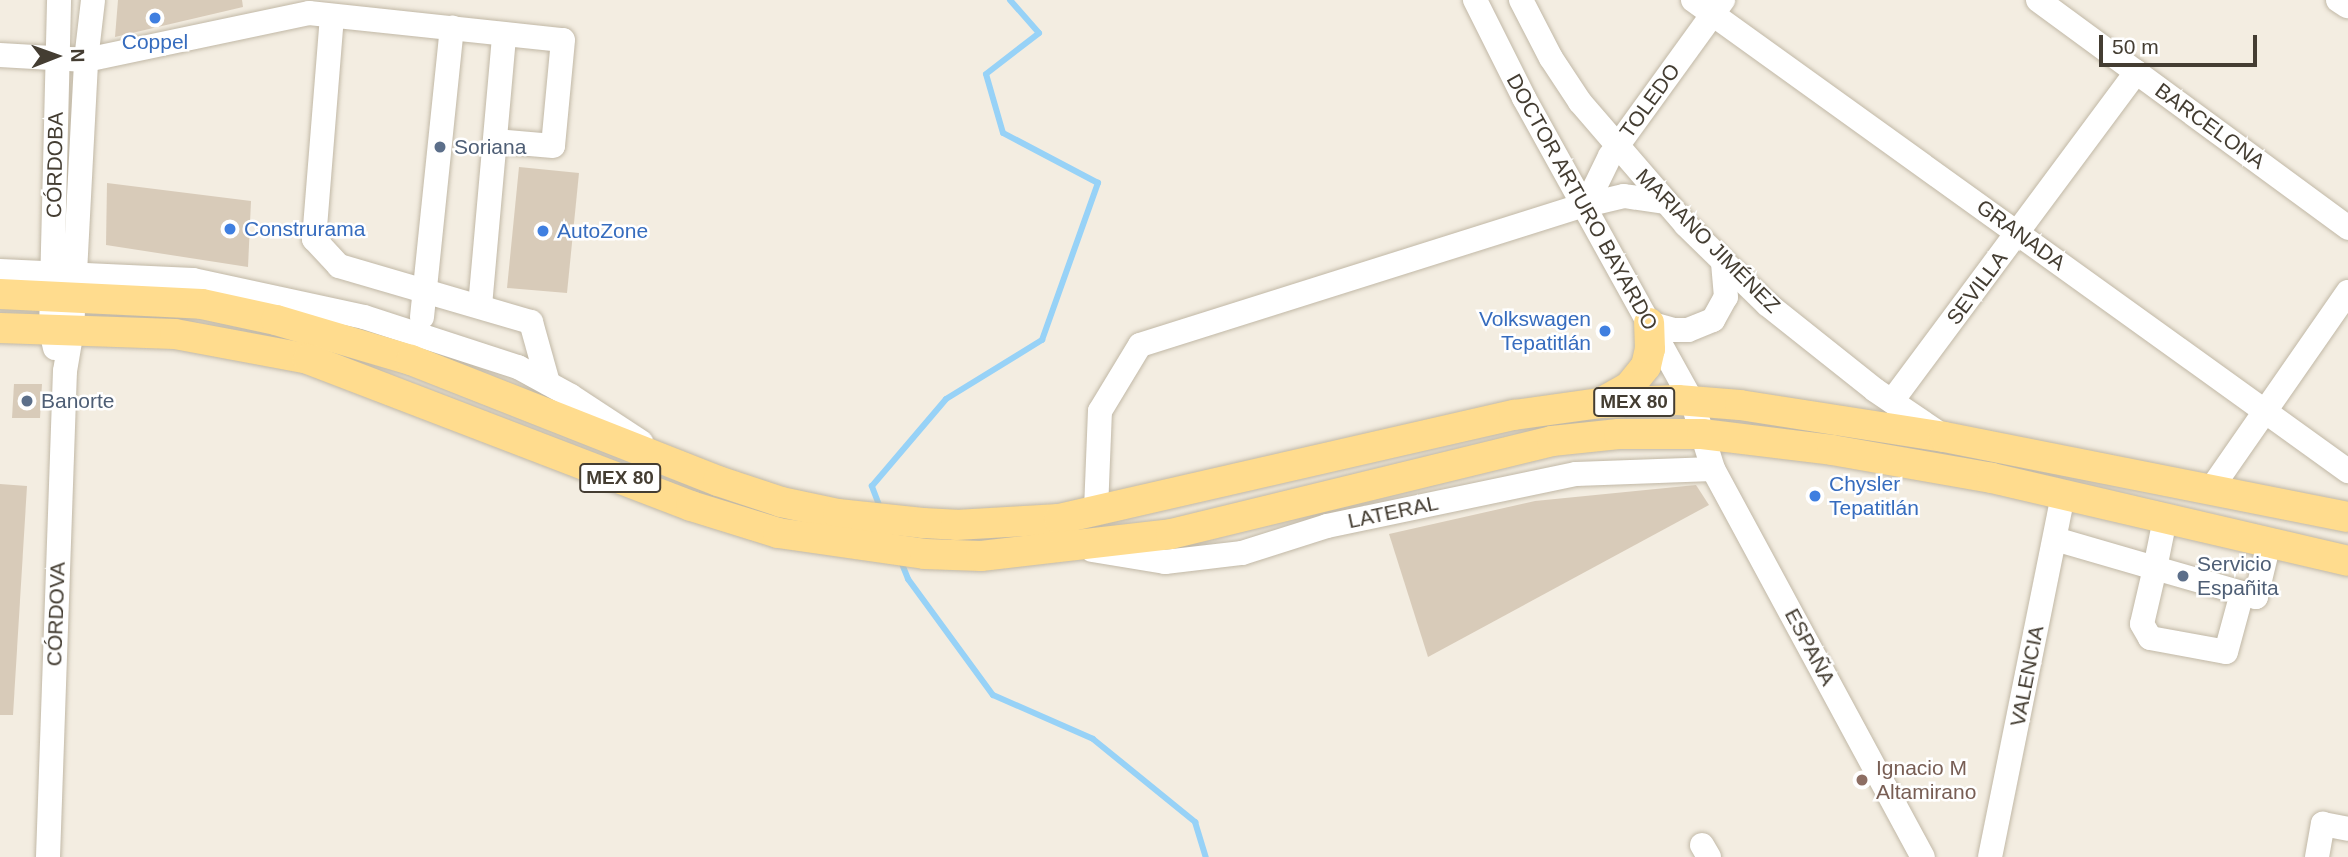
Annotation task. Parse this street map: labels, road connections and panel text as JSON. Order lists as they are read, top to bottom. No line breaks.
{"streets":{"main road":["MEX 80"],"street":["TOLEDO","BARCELONA","CÓRDOBA","DOCTOR ARTURO BAYARDO","GRANADA","MARIANO JIMÉNEZ","SEVILLA","LATERAL","CÓRDOVA","ESPAÑA","VALENCIA"]},"crossings":[["TOLEDO","DOCTOR ARTURO BAYARDO"],["TOLEDO","GRANADA"],["TOLEDO","MARIANO JIMÉNEZ"],["BARCELONA","SEVILLA"],["CÓRDOBA","MEX 80"],["CÓRDOBA","CÓRDOVA"],["DOCTOR ARTURO BAYARDO","MEX 80"],["DOCTOR ARTURO BAYARDO","ESPAÑA"],["GRANADA","SEVILLA"],["MARIANO JIMÉNEZ","SEVILLA"],["MARIANO JIMÉNEZ","MEX 80"],["MEX 80","LATERAL"],["MEX 80","CÓRDOVA"],["MEX 80","ESPAÑA"],["MEX 80","VALENCIA"],["LATERAL","ESPAÑA"]],"places":["Coppel","Soriana","Construrama","AutoZone","Volkswagen Tepatitlán","Banorte","Chysler Tepatitlán","Servicio Españita","Ignacio M Altamirano"],"scale_bar":"50 m","north":"right"}
